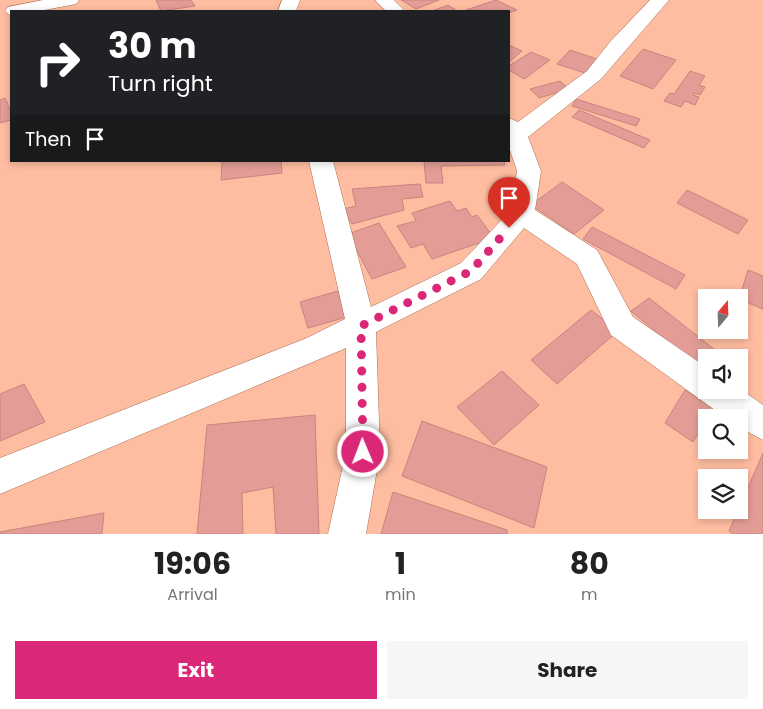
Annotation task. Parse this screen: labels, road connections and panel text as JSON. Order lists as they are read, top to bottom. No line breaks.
{"north":"top","page":{"turn":["30 m","Turn right"],"then":"Then","eta":["19:06","Arrival","1","min","80","m"],"buttons":["Exit","Share"]}}
